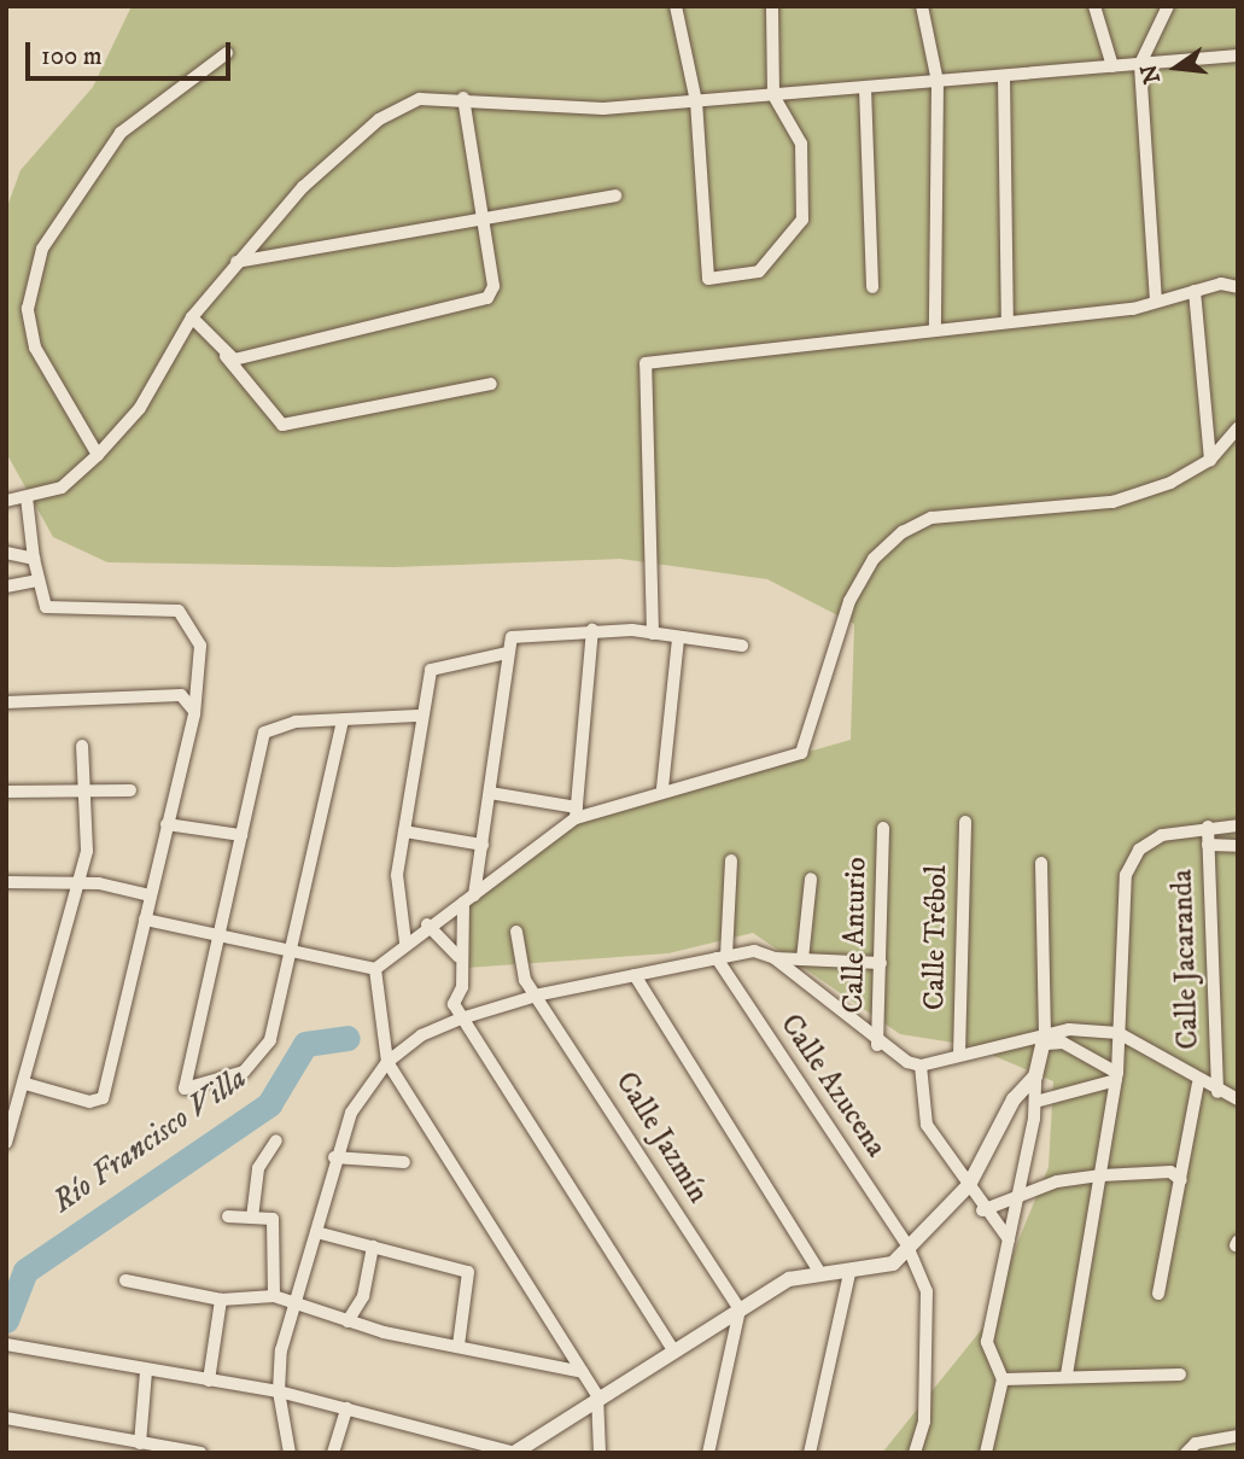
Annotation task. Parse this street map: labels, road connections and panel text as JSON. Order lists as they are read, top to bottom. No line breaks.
{"streets":{"street":["Calle Anturio","Calle Trébol","Calle Jacaranda","Calle Azucena","Calle Jazmín"]},"water":["Río Francisco Villa"],"scale_bar":"100 m","north":"left"}
